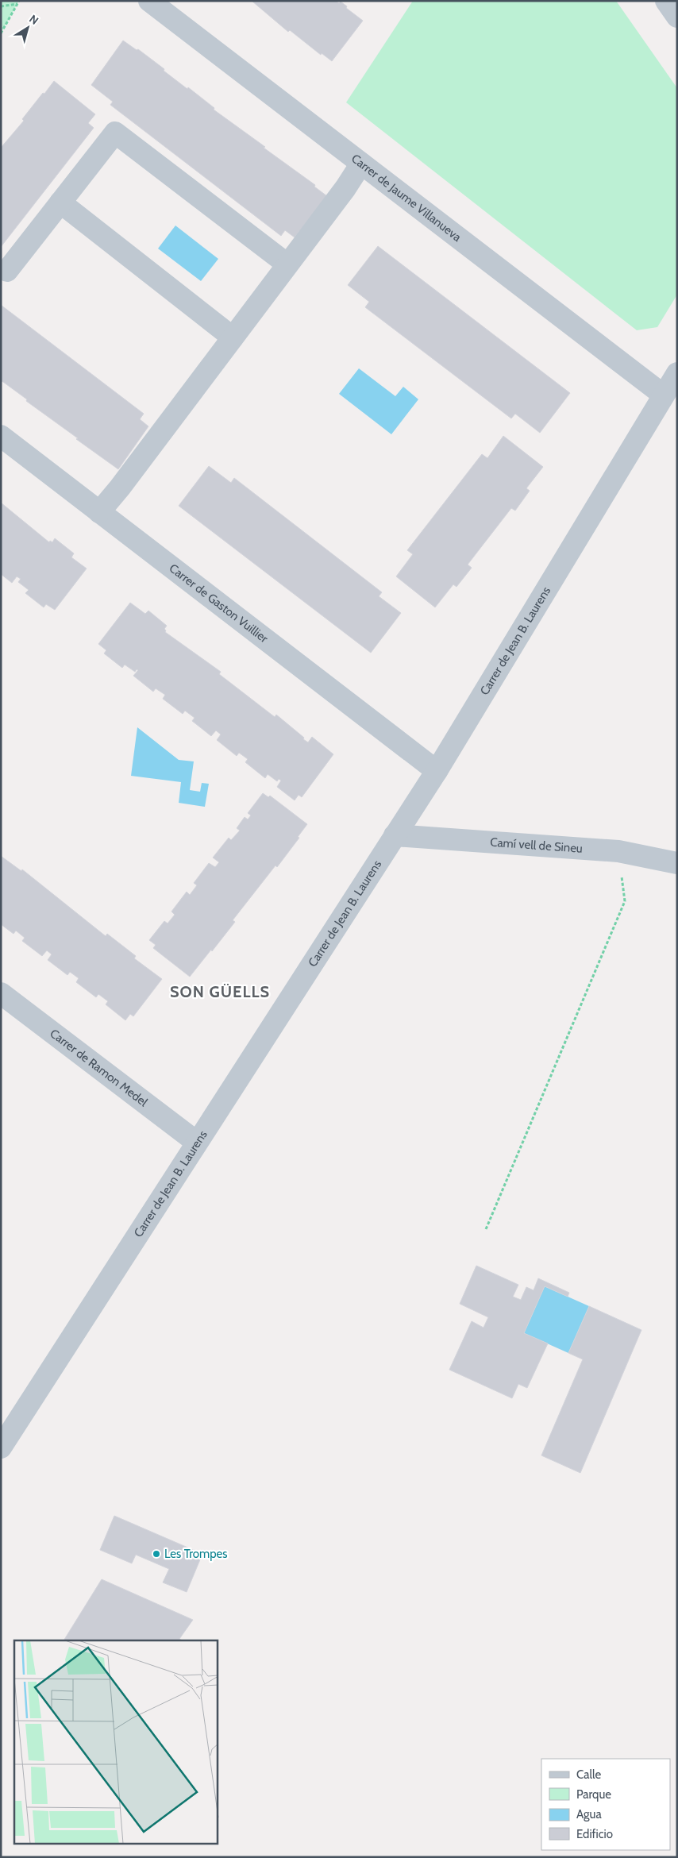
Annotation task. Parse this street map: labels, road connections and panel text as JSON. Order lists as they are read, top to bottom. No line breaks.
{"streets":{"street":["Carrer de Jaume Villanueva","Carrer de Gaston Vuillier","Carrer de Jean B. Laurens","Camí vell de Sineu","Carrer de Ramon Medel"]},"crossings":[["Carrer de Jaume Villanueva","Carrer de Jean B. Laurens"],["Carrer de Gaston Vuillier","Carrer de Jean B. Laurens"],["Carrer de Jean B. Laurens","Camí vell de Sineu"],["Carrer de Jean B. Laurens","Carrer de Ramon Medel"]],"districts":["SON GÜELLS"],"places":["Les Trompes"],"legend":["Calle","Parque","Agua","Edificio"],"north":"top right"}
